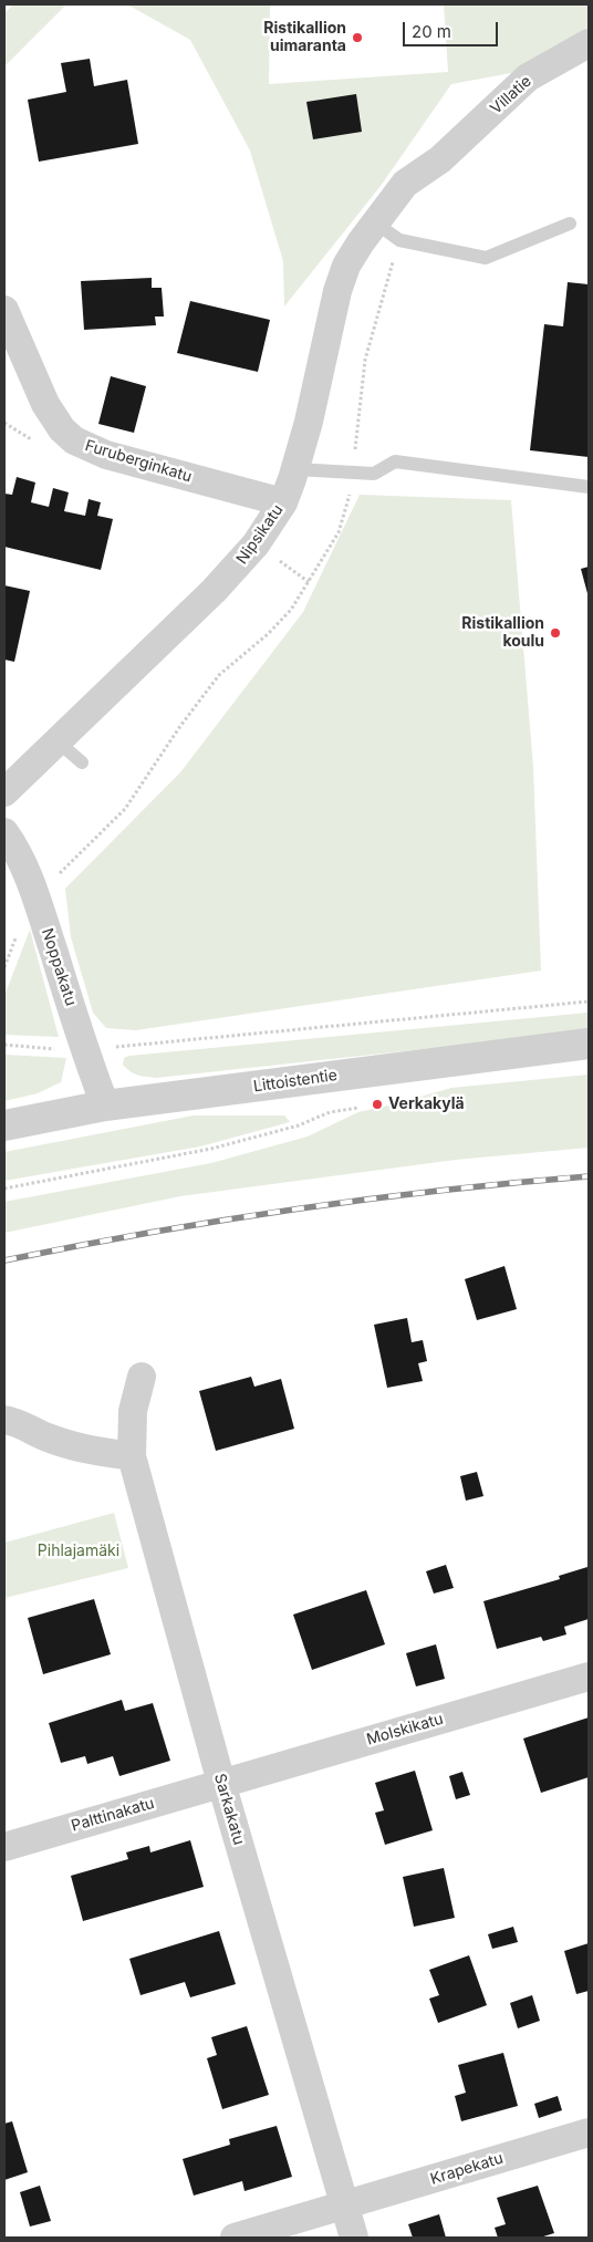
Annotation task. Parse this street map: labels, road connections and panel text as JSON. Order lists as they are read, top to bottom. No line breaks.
{"streets":{"street":["Villatie","Furuberginkatu","Nipsikatu","Noppakatu","Littoistentie","Molskikatu","Sarkakatu","Palttinakatu","Krapekatu"]},"crossings":[["Villatie","Nipsikatu"],["Furuberginkatu","Nipsikatu"],["Noppakatu","Littoistentie"],["Molskikatu","Sarkakatu"],["Molskikatu","Palttinakatu"],["Sarkakatu","Palttinakatu"],["Sarkakatu","Krapekatu"]],"parks":["Pihlajamäki"],"places":["Ristikallion uimaranta","Ristikallion koulu","Verkakylä"],"scale_bar":"20 m"}
